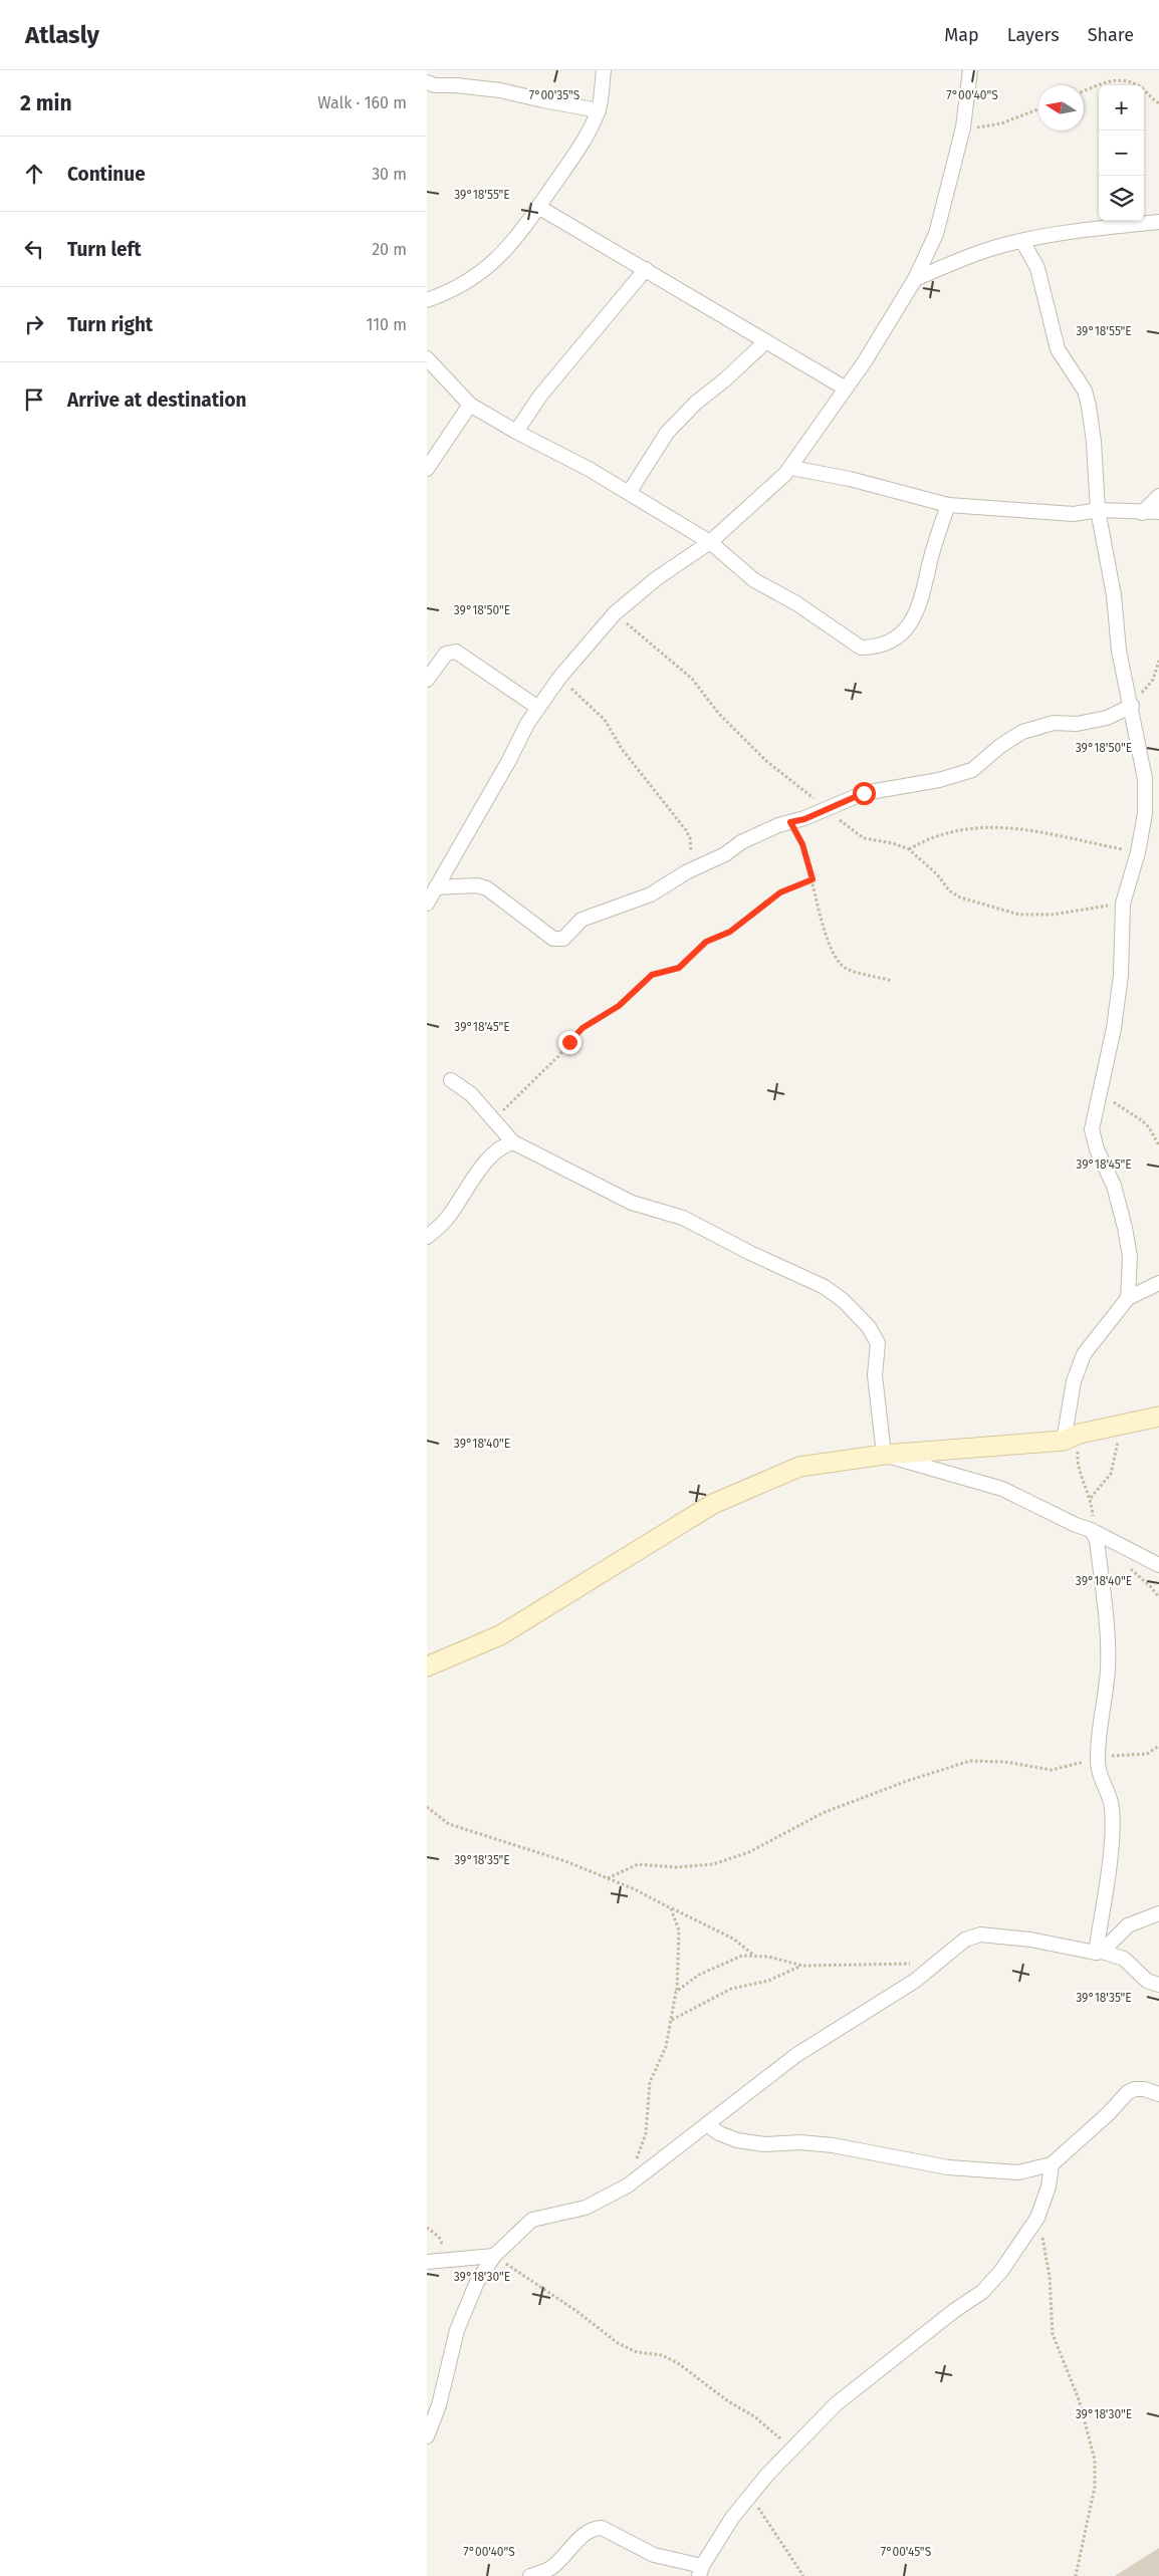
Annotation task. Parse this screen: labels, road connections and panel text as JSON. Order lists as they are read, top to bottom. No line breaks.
{"north":"left","page":{"header":"Atlasly","nav":["Map","Layers","Share"],"heading":["2 min","Walk · 160 m"],"map_buttons":["+","−"],"list":[["Continue","30 m"],["Turn left","20 m"],["Turn right","110 m"],"Arrive at destination"]},"coordinates":["7°00'35\"S","7°00'40\"S","39°18'55\"E","39°18'50\"E","39°18'45\"E","39°18'40\"E","39°18'35\"E","39°18'30\"E","7°00'45\"S"]}
